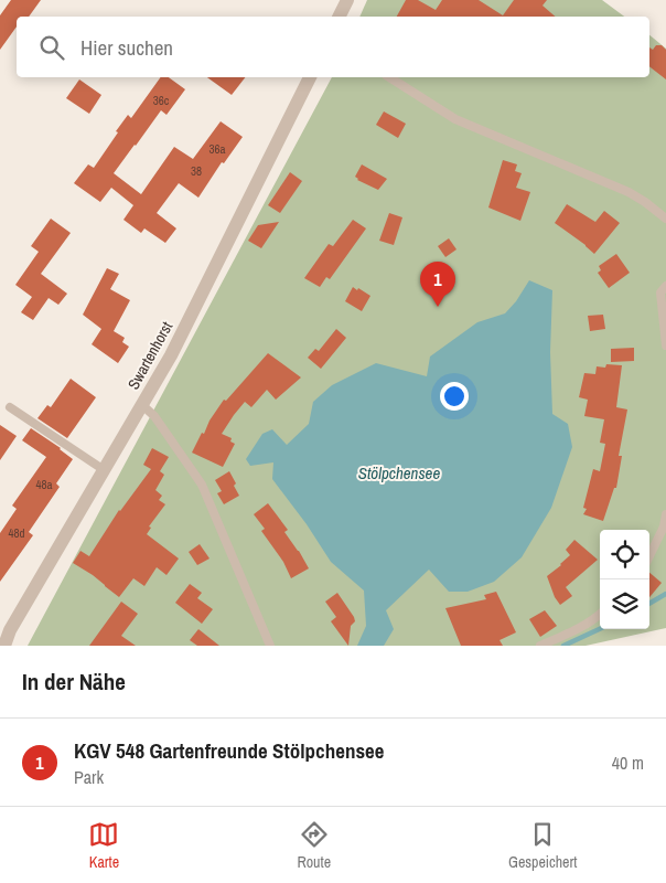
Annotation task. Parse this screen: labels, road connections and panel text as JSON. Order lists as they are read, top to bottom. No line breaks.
{"streets":{"street":["Swartenhorst"]},"water":["Stölpchensee"],"house_numbers":["36c","36a","38","48a","48d"],"page":{"search":"Hier suchen","pins":"1","heading":"In der Nähe","list":[{"mark":"1","name":"KGV 548 Gartenfreunde Stölpchensee","note":"Park","value":"40 m"}],"nav":["Karte","Route","Gespeichert"]}}
